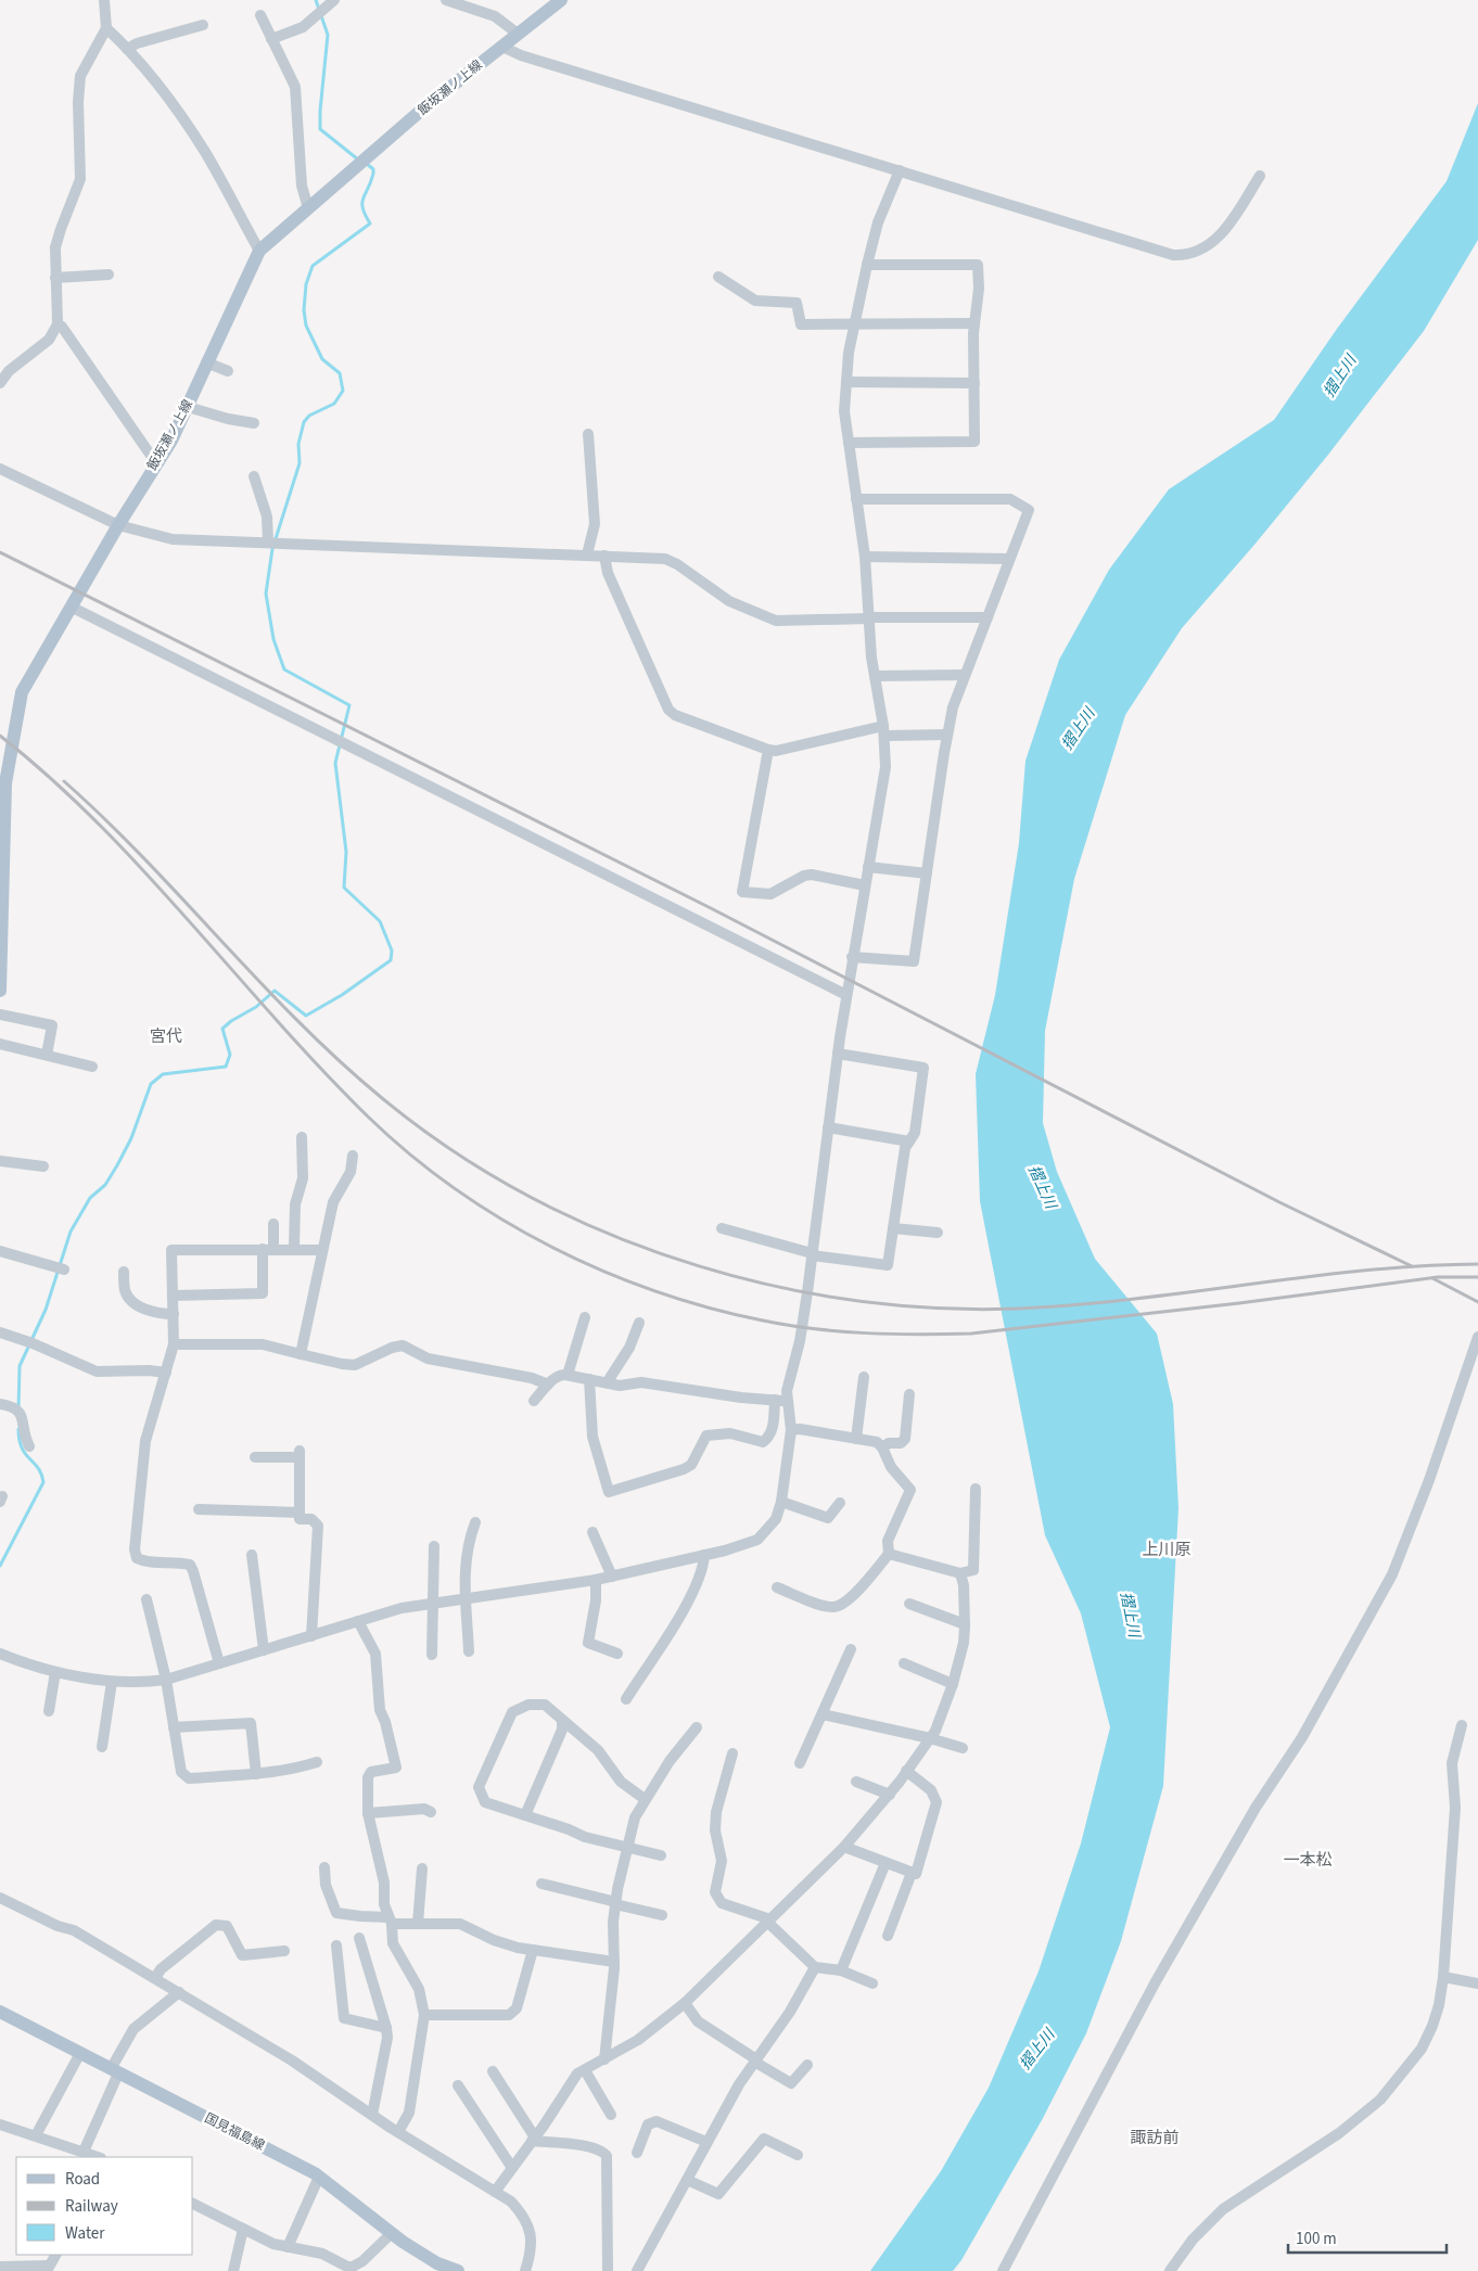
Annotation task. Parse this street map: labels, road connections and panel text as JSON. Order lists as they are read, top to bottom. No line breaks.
{"streets":{"main road":["飯坂瀬ノ上線","国見福島線"]},"districts":["宮代","上川原","一本松","諏訪前"],"water":["摺上川"],"legend":["Road","Railway","Water"],"scale_bar":"100 m"}
